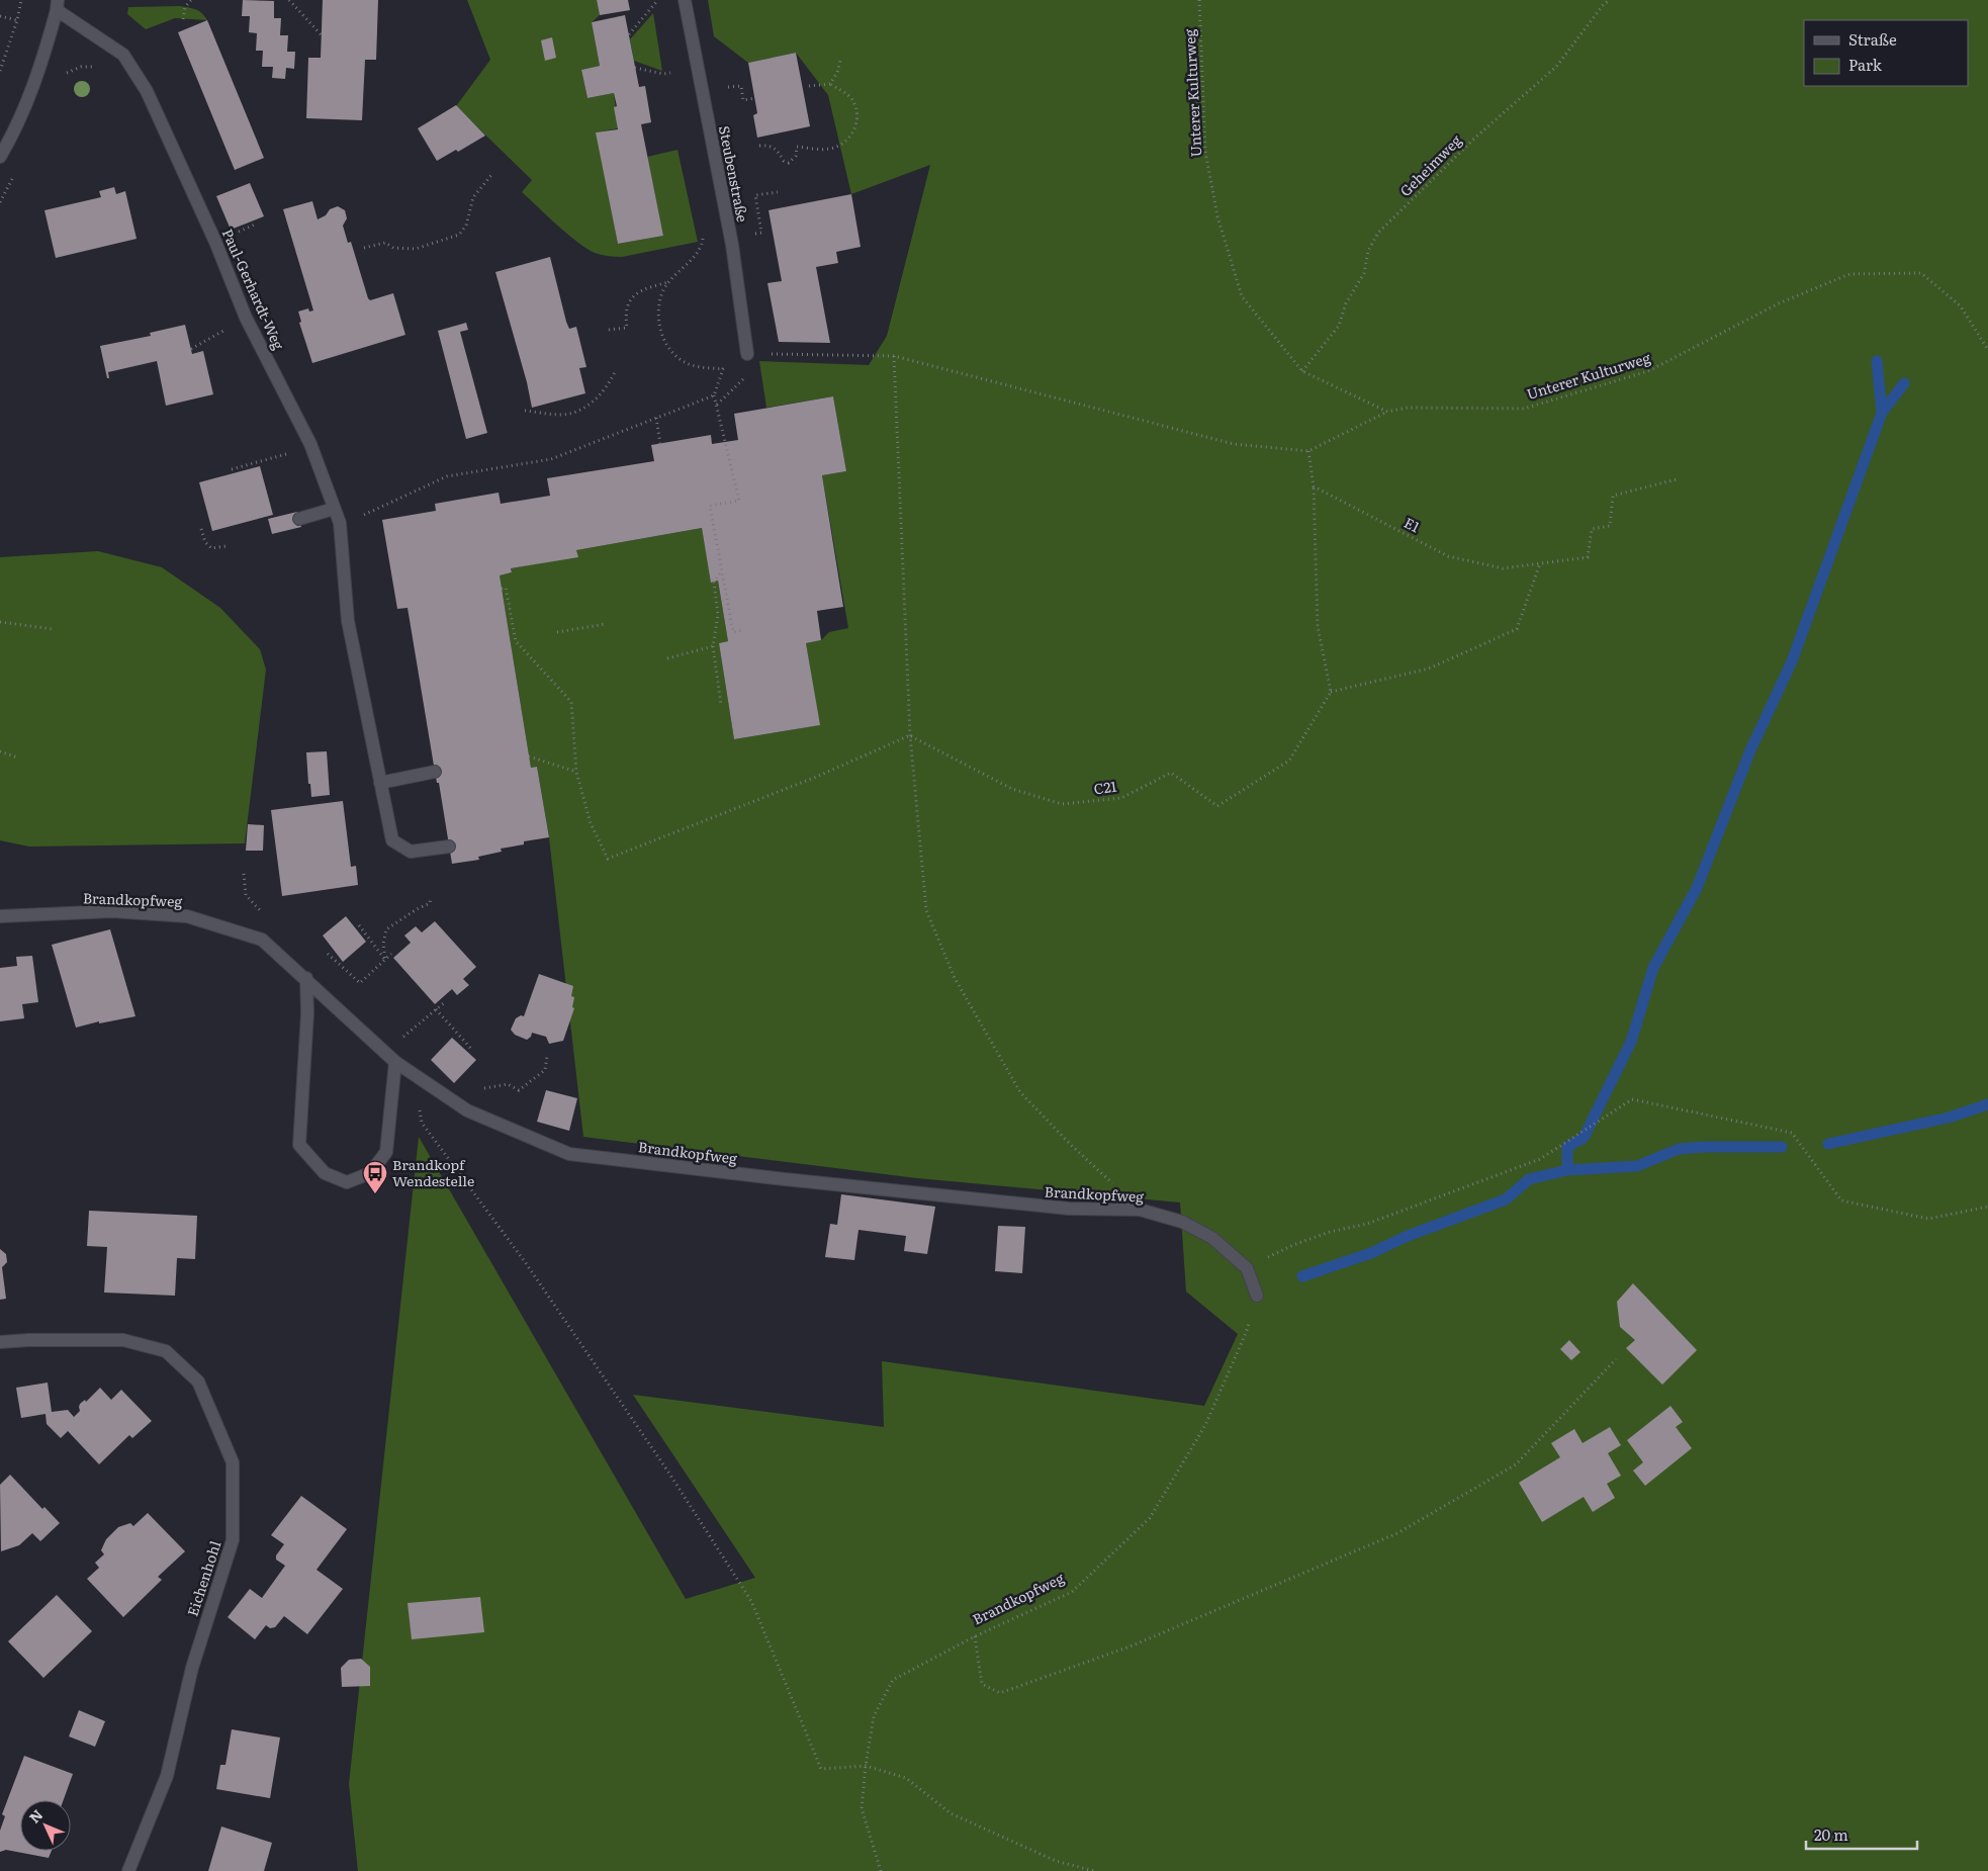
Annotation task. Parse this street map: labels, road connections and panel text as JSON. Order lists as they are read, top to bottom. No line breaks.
{"streets":{"street":["Steubenstraße","Paul-Gerhardt-Weg","Brandkopfweg","Eichenhohl"],"path":["Unterer Kulturweg","Geheimweg","E1","C21"]},"crossings":[["Unterer Kulturweg","Geheimweg"]],"places":{"bus stop":["Brandkopf Wendestelle"]},"legend":["Straße","Park"],"scale_bar":"20 m","north":"top left"}
